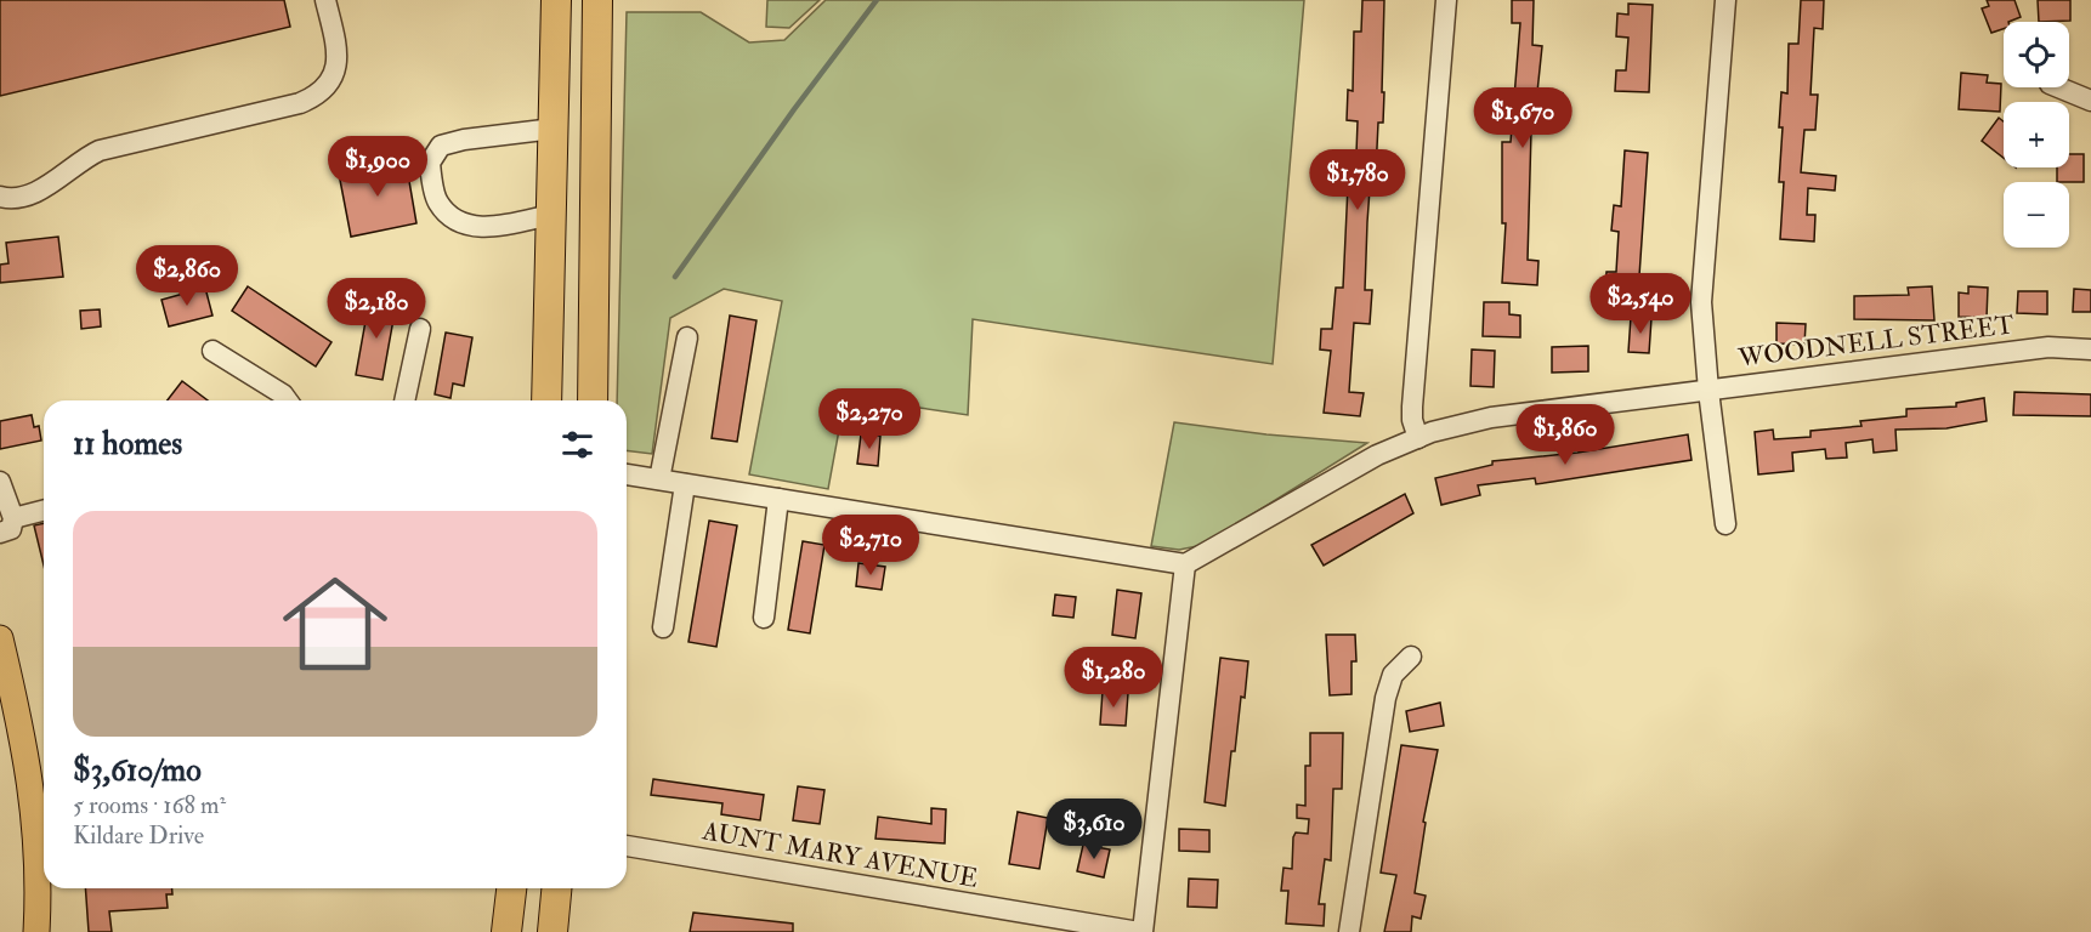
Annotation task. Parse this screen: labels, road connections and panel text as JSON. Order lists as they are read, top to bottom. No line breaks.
{"streets":{"street":["WOODNELL STREET","AUNT MARY AVENUE"]},"page":{"map_buttons":["+","−"],"price":["$1,670","$1,900","$1,780","$2,860","$2,540","$2,180","$2,270","$1,860","$2,710","$1,280","$3,610"],"heading":"11 homes","list":[{"name":"$3,610/mo","note":"5 rooms · 168 m² · Kildare Drive"}]}}
